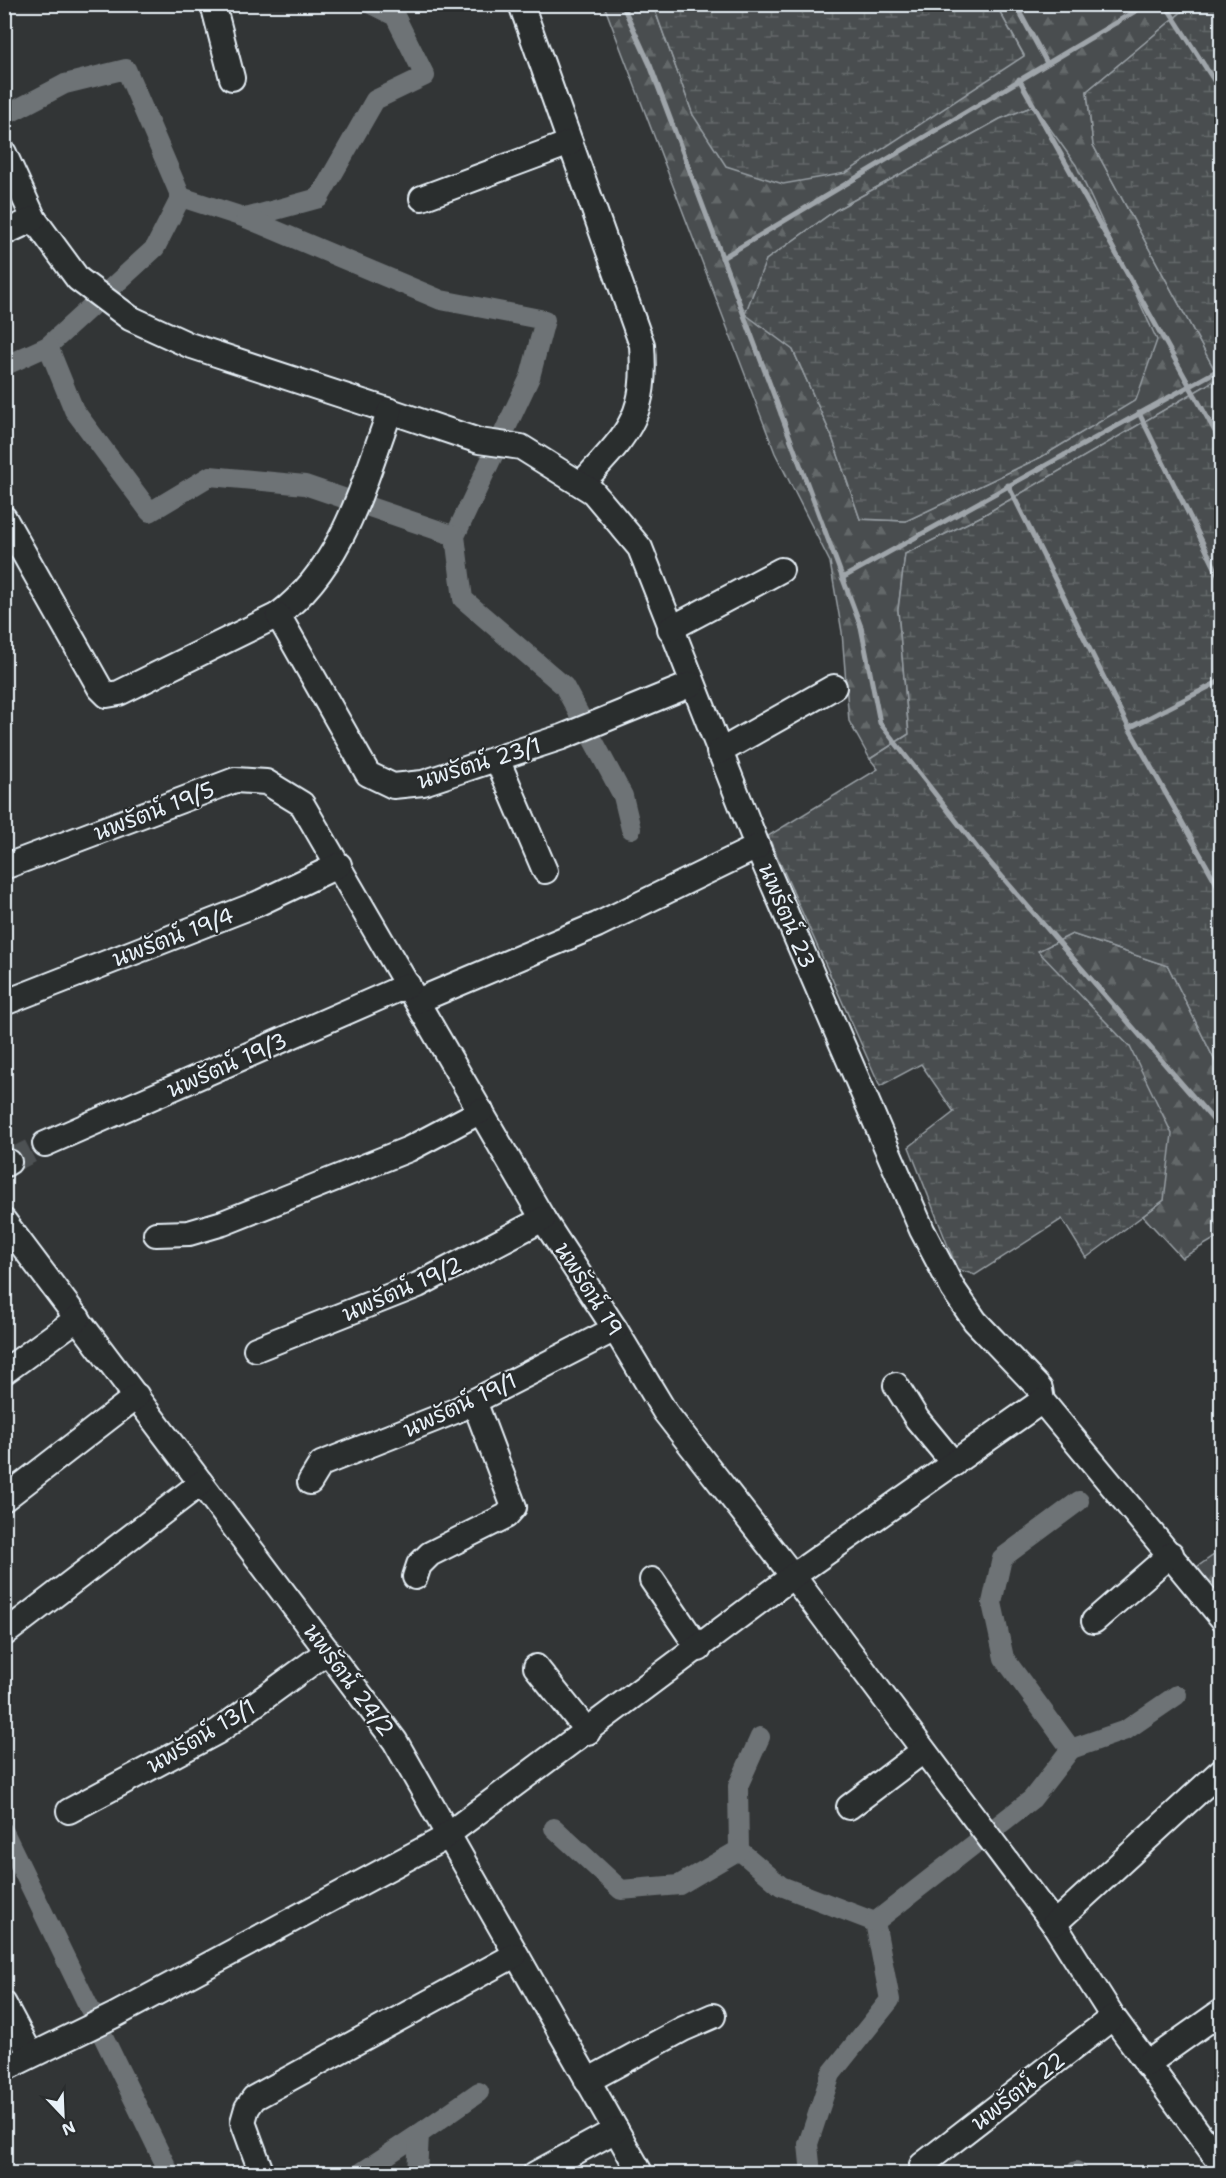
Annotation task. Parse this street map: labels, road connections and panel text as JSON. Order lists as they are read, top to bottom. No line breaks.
{"streets":{"street":["นพรัตน์ 23/1","นพรัตน์ 19/5","นพรัตน์ 23","นพรัตน์ 19/4","นพรัตน์ 19/3","นพรัตน์ 19/2","นพรัตน์ 19","นพรัตน์ 19/1","นพรัตน์ 24/2","นพรัตน์ 13/1","นพรัตน์ 22"]},"crossings":[["นพรัตน์ 23/1","นพรัตน์ 23"],["นพรัตน์ 19/5","นพรัตน์ 19"],["นพรัตน์ 23","นพรัตน์ 19/3"],["นพรัตน์ 19/4","นพรัตน์ 19"],["นพรัตน์ 19/3","นพรัตน์ 19"],["นพรัตน์ 19/2","นพรัตน์ 19"],["นพรัตน์ 19","นพรัตน์ 19/1"],["นพรัตน์ 19","นพรัตน์ 22"],["นพรัตน์ 24/2","นพรัตน์ 13/1"]],"north":"bottom right"}
